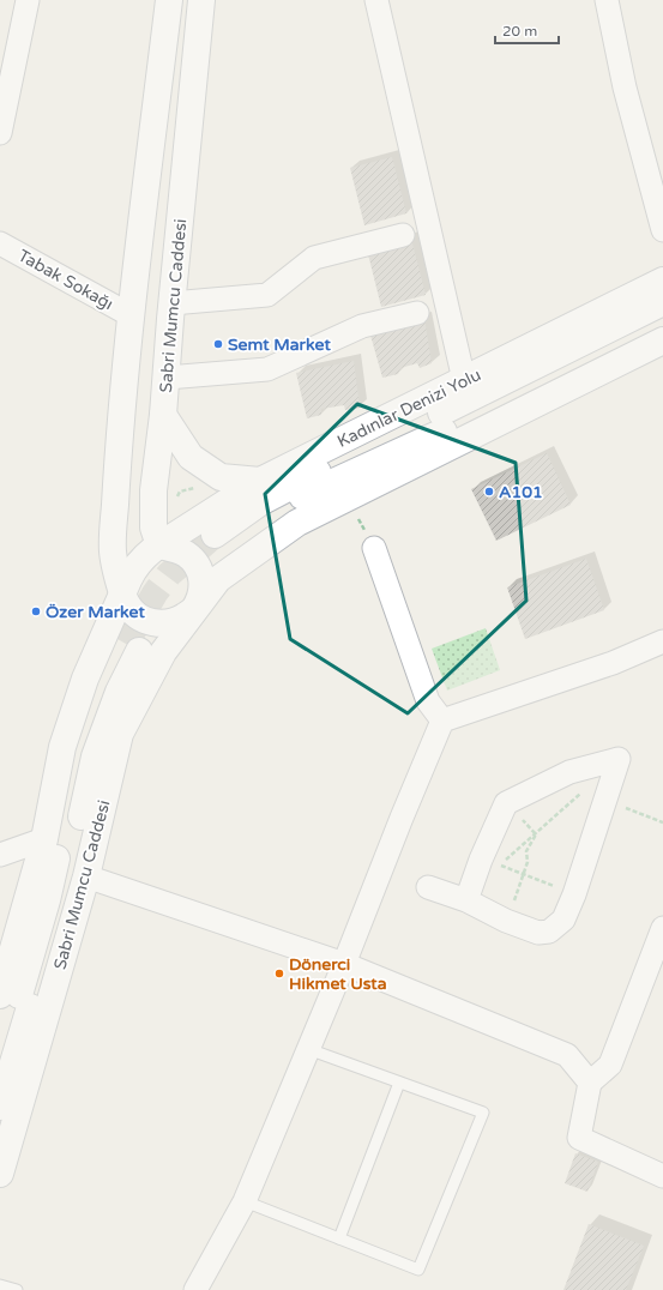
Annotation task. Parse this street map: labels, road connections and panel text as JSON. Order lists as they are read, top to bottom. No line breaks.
{"streets":{"main road":["Sabri Mumcu Caddesi","Kadınlar Denizi Yolu"],"street":["Tabak Sokağı"]},"crossings":[["Sabri Mumcu Caddesi","Kadınlar Denizi Yolu"]],"places":["Semt Market","A101","Özer Market","Dönerci Hikmet Usta"],"scale_bar":"20 m"}
